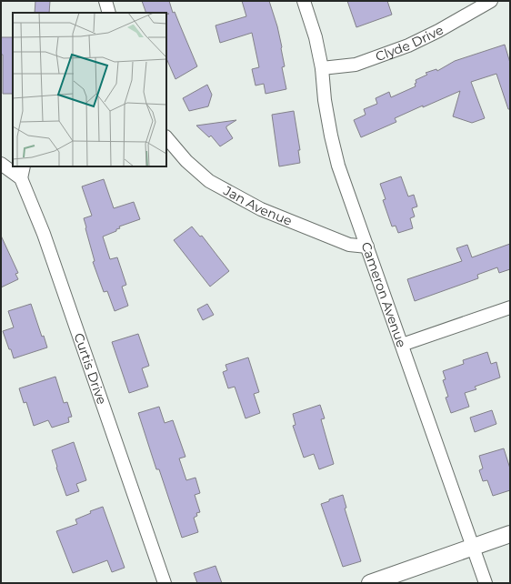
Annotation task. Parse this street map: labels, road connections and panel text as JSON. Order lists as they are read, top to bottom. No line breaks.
{"streets":{"street":["Clyde Drive","Jan Avenue","Cameron Avenue","Curtis Drive"]},"crossings":[["Clyde Drive","Cameron Avenue"],["Jan Avenue","Cameron Avenue"]]}
